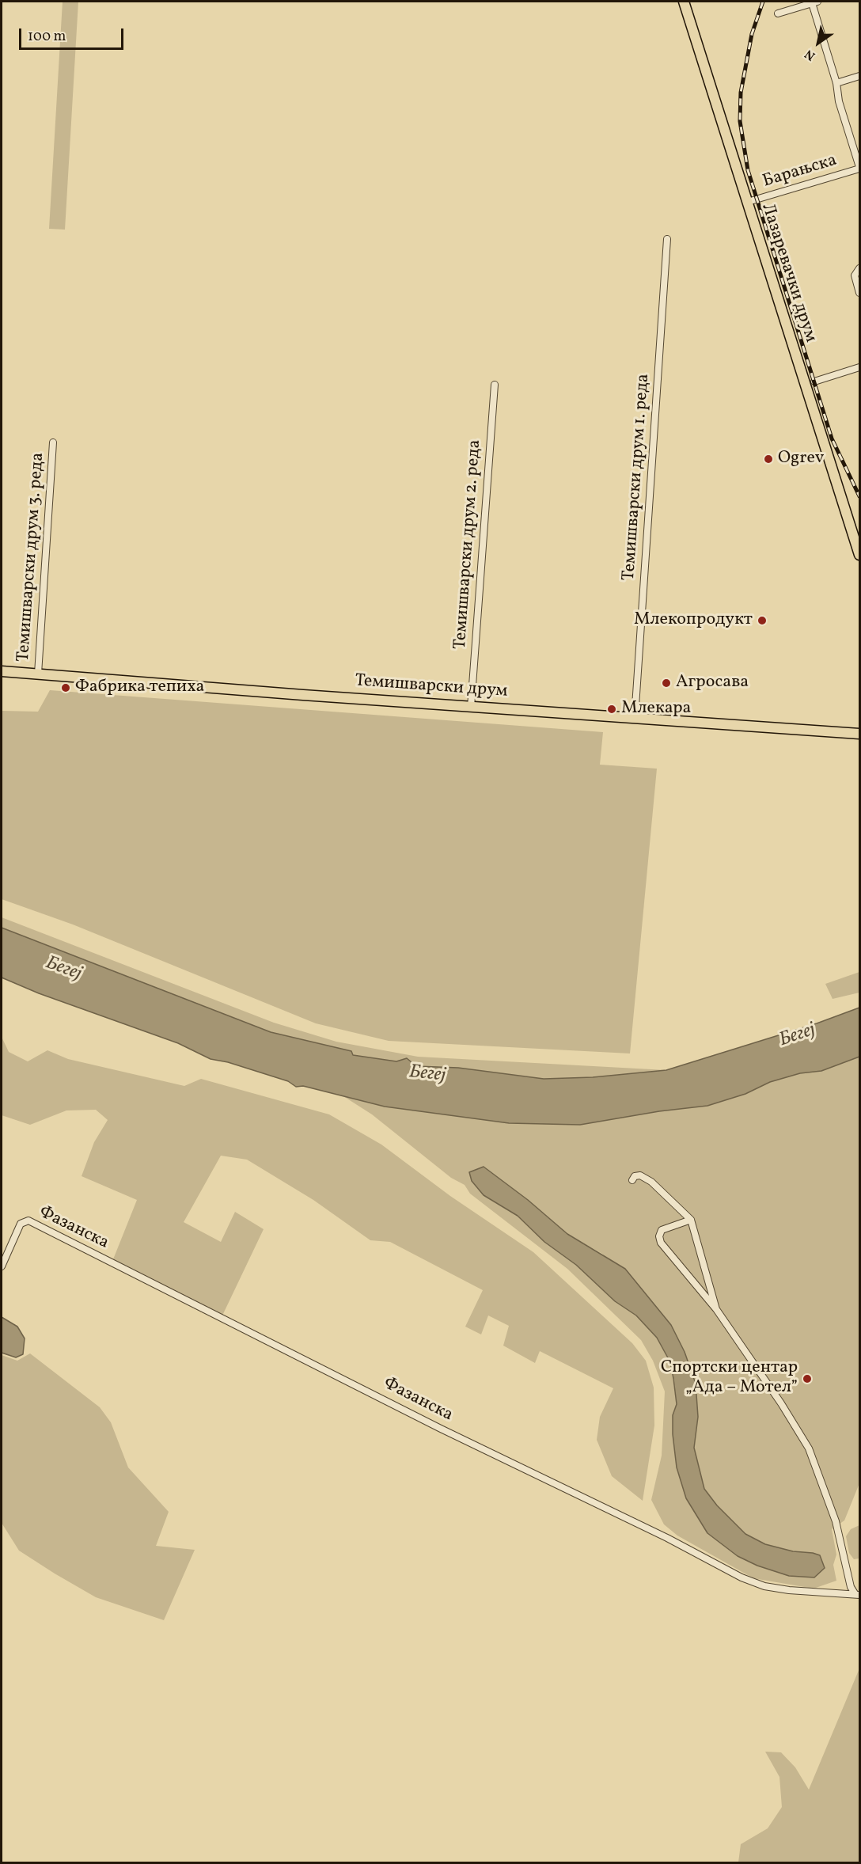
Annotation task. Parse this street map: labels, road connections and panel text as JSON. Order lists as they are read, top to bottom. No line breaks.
{"streets":{"main road":["Лазаревачки друм","Темишварски друм"],"street":["Барањска","Темишварски друм 1. реда","Темишварски друм 2. реда","Темишварски друм 3. реда","Фазанска"]},"crossings":[["Барањска","Лазаревачки друм"],["Темишварски друм 1. реда","Темишварски друм"],["Темишварски друм 2. реда","Темишварски друм"],["Темишварски друм 3. реда","Темишварски друм"]],"water":["Бегеј"],"places":["Ogrev","Млекопродукт","Агросава","Фабрика тепиха","Млекара","Спортски центар „Ада – Мотел”"],"scale_bar":"100 m","north":"bottom left"}
